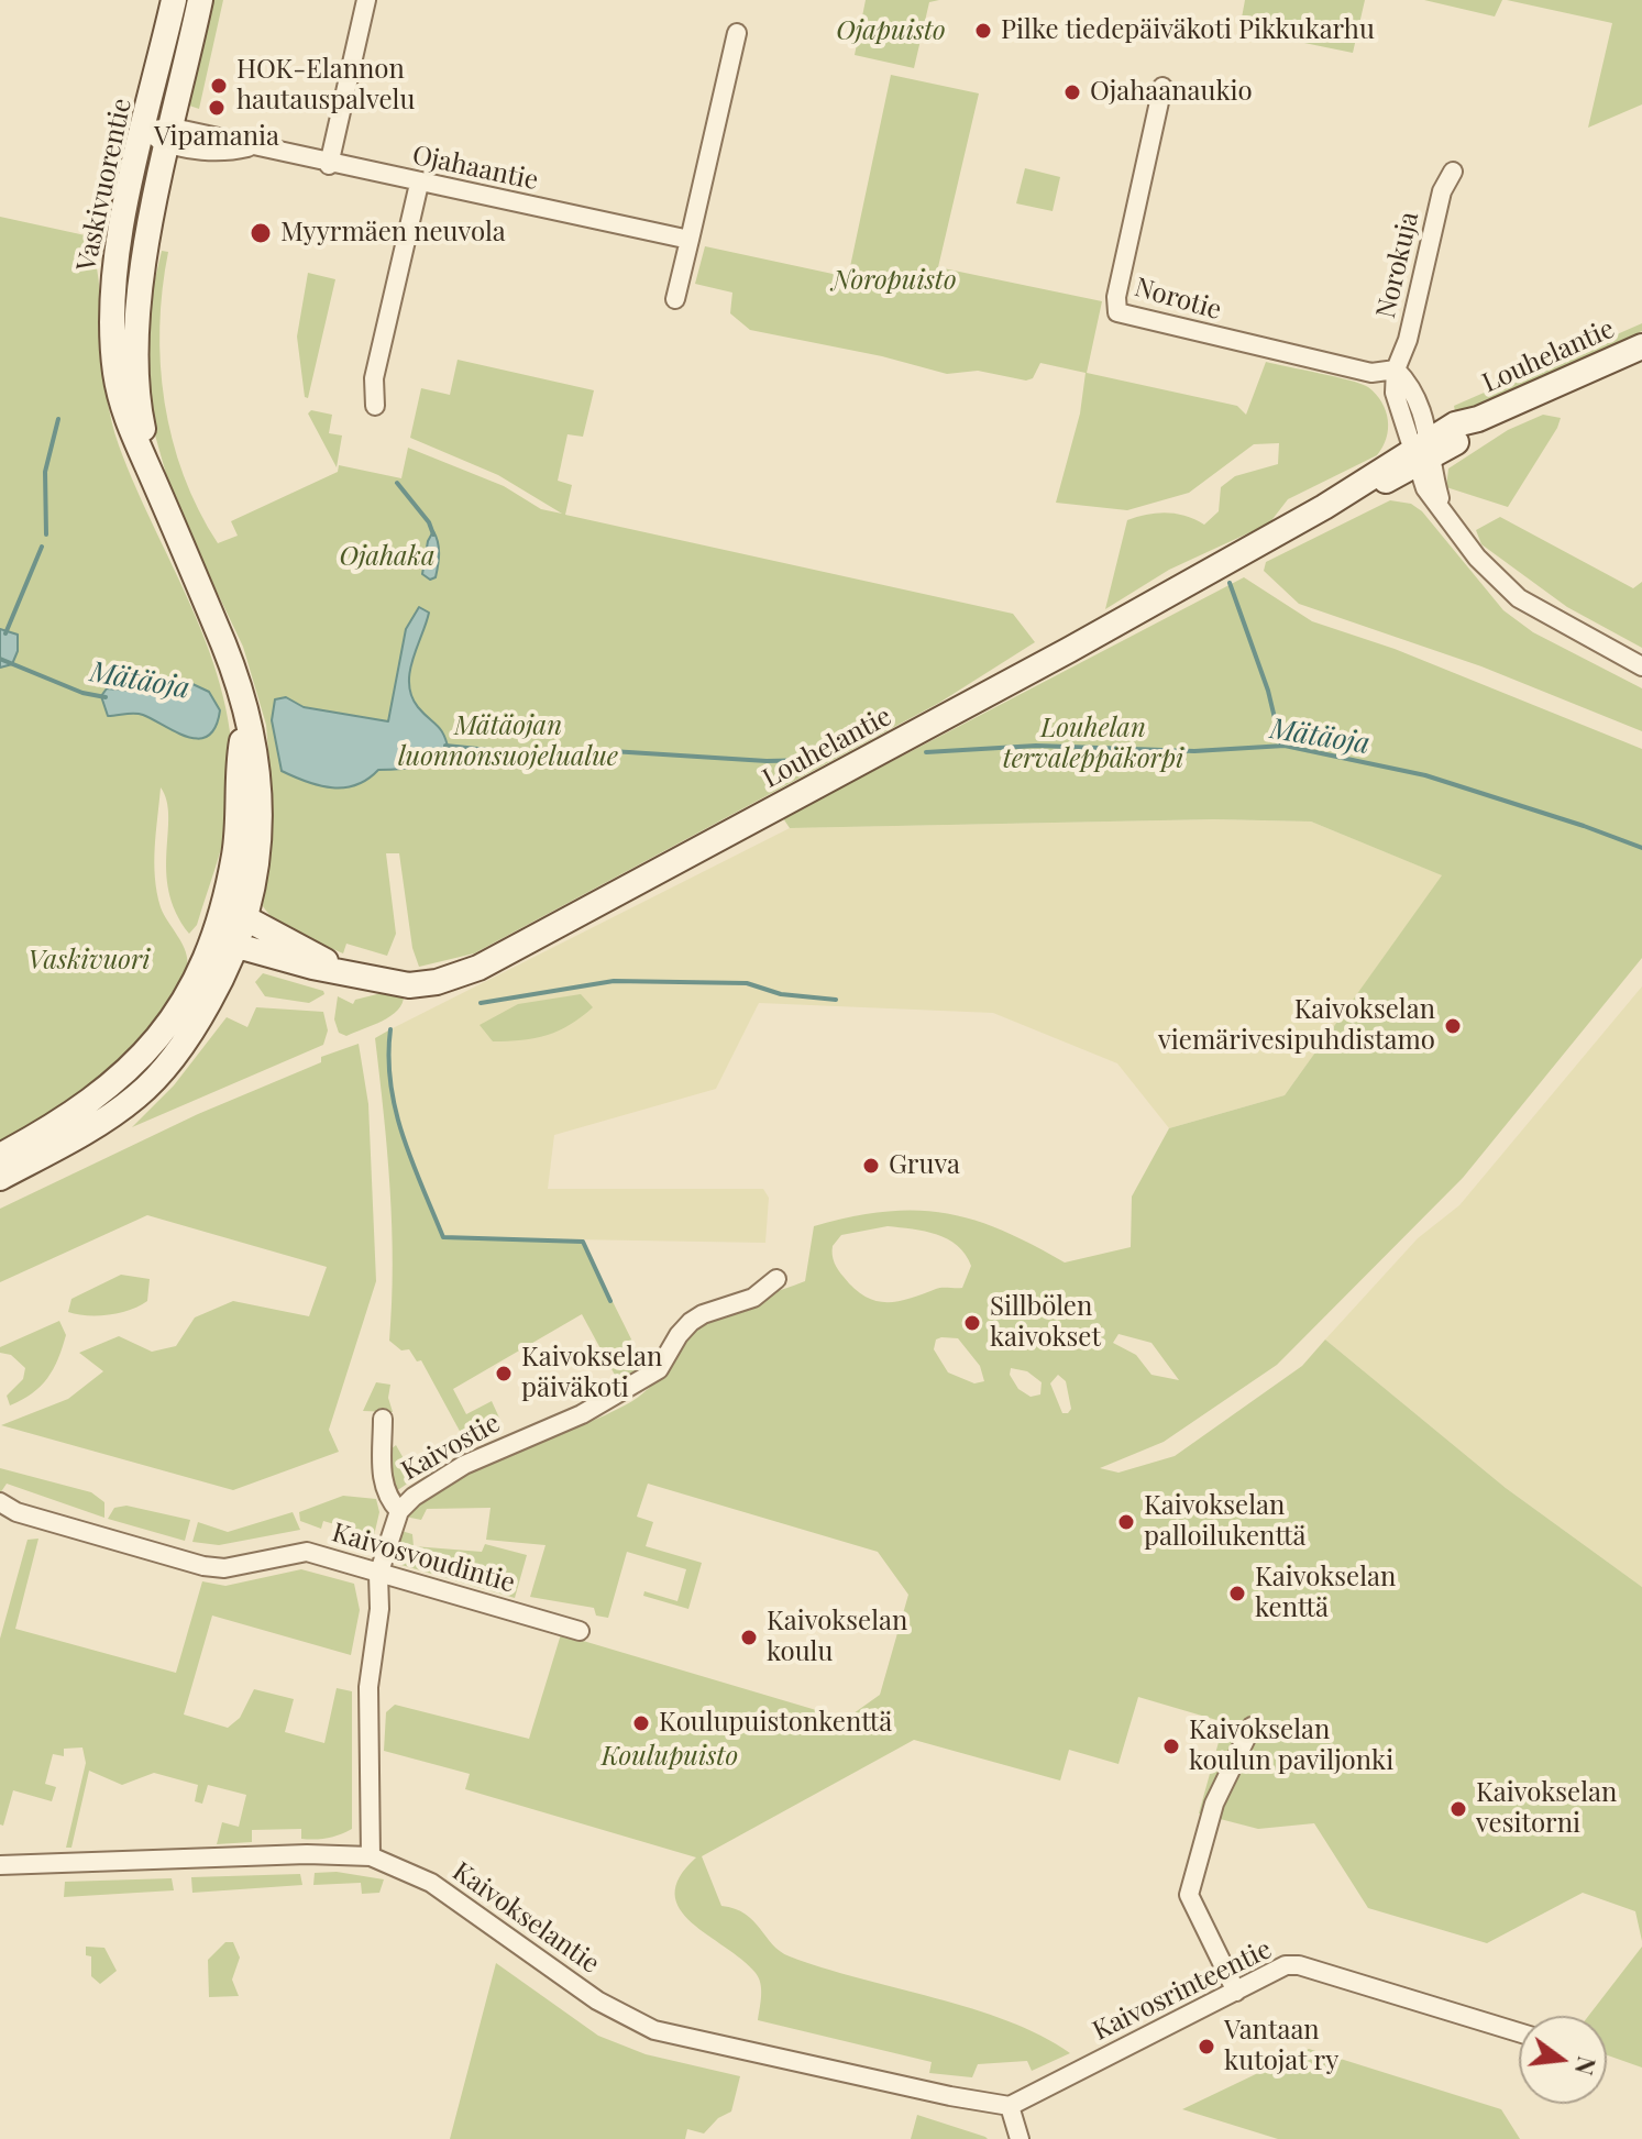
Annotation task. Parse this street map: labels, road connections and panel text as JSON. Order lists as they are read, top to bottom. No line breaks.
{"streets":{"main road":["Vaskivuorentie","Louhelantie"],"street":["Ojahaantie","Norokuja","Norotie","Kaivostie","Kaivosvoudintie","Kaivokselantie","Kaivosrinteentie"]},"crossings":[["Ojahaantie","Vaskivuorentie"],["Vaskivuorentie","Louhelantie"],["Norokuja","Norotie"],["Kaivostie","Kaivosvoudintie"],["Kaivostie","Kaivokselantie"],["Kaivokselantie","Kaivosrinteentie"]],"water":["Mätäoja"],"parks":["Ojapuisto","Noropuisto","Ojahaka","Mätäojan luonnonsuojelualue","Louhelan tervaleppäkorpi","Vaskivuori","Koulupuisto"],"places":["Pilke tiedepäiväkoti Pikkukarhu","HOK-Elannon hautauspalvelu","Ojahaanaukio","Vipamania","Myyrmäen neuvola","Kaivokselan viemärivesipuhdistamo","Gruva","Sillbölen kaivokset","Kaivokselan päiväkoti","Kaivokselan palloilukenttä","Kaivokselan kenttä","Kaivokselan koulu","Koulupuistonkenttä","Kaivokselan koulun paviljonki","Kaivokselan vesitorni","Vantaan kutojat ry"],"north":"right"}
